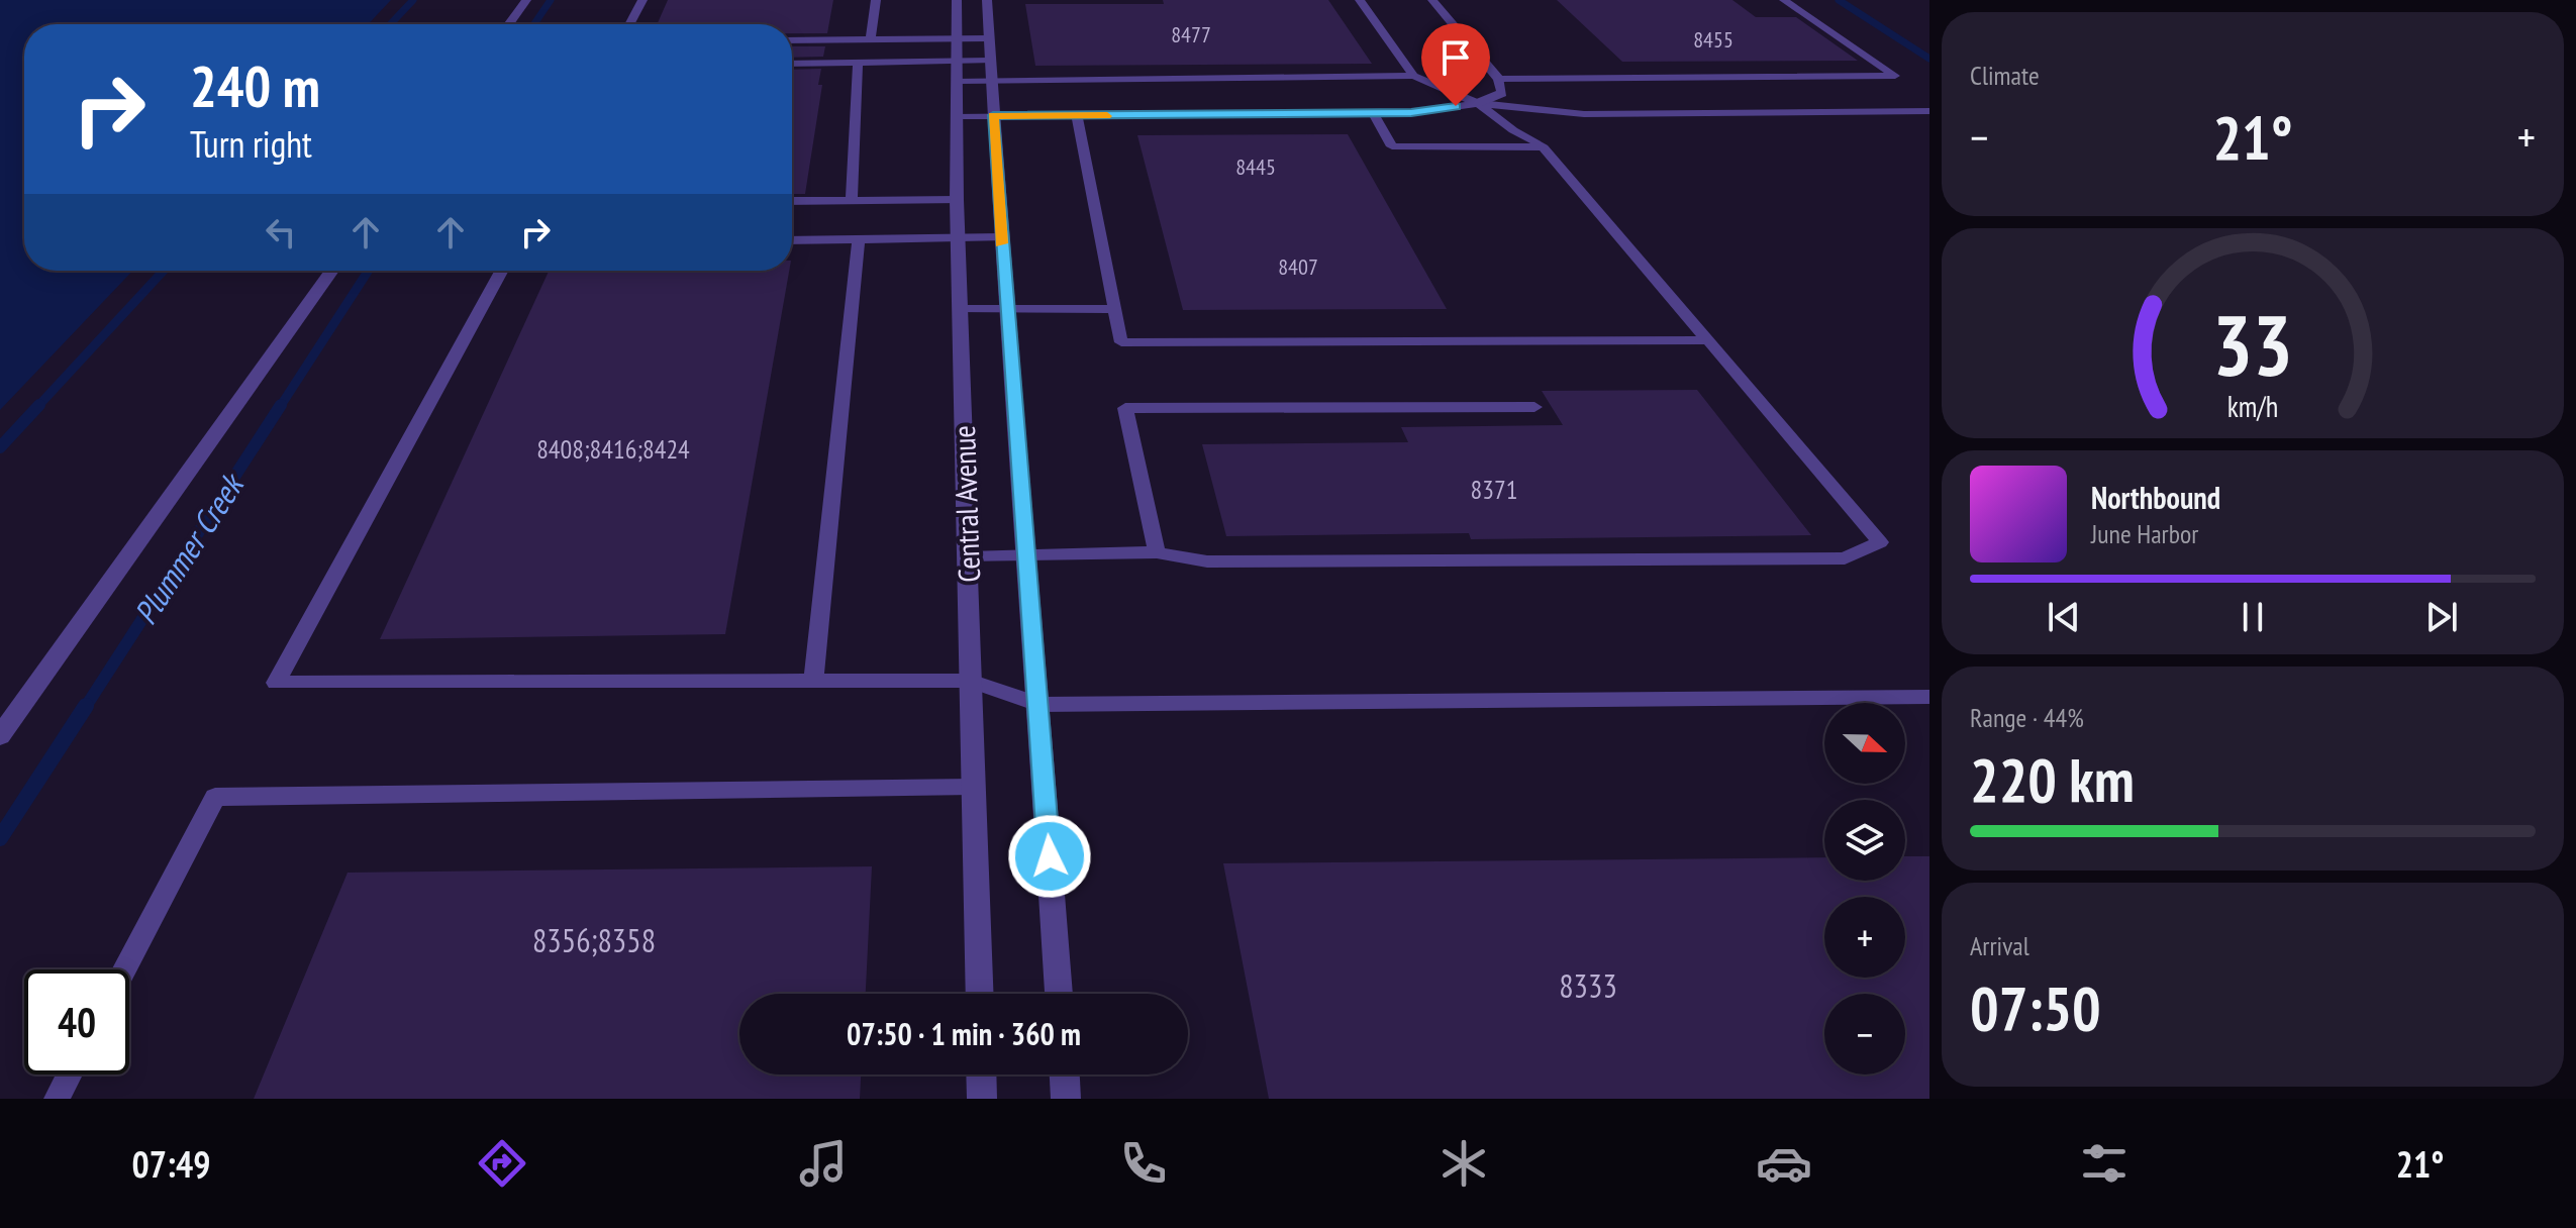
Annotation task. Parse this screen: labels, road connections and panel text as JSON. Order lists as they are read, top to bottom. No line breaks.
{"streets":{"street":["Central Avenue"]},"water":["Plummer Creek"],"house_numbers":["8477","8455","8445","8407","8408;8416;8424","8371","8356;8358","8333"],"north":"right","page":{"tile":["Climate",["Range · 44%","220 km"],["Arrival","07:50"]],"turn":["240 m","Turn right"],"heat":["−","21°","+"],"song":["Northbound","June Harbor"],"map_buttons":["+","−"],"limit":"40","trip":"07:50 · 1 min · 360 m","tabs":["07:49","21°"],"gauge":["33","km/h"]}}
